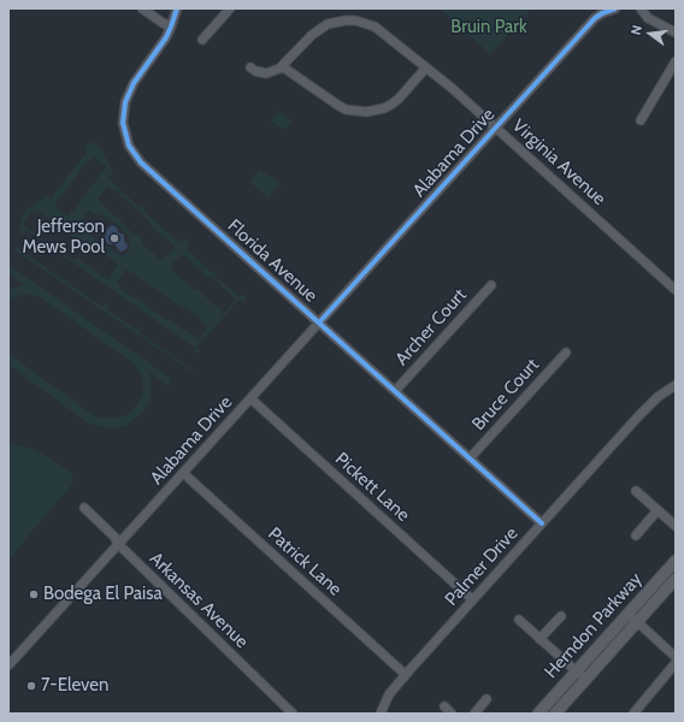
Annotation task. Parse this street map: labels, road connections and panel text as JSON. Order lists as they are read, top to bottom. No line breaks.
{"streets":{"main road":["Herndon Parkway"],"street":["Alabama Drive","Virginia Avenue","Florida Avenue","Archer Court","Bruce Court","Pickett Lane","Patrick Lane","Palmer Drive","Arkansas Avenue"]},"crossings":[["Alabama Drive","Virginia Avenue"],["Alabama Drive","Florida Avenue"],["Alabama Drive","Pickett Lane"],["Alabama Drive","Patrick Lane"],["Alabama Drive","Arkansas Avenue"],["Florida Avenue","Archer Court"],["Florida Avenue","Bruce Court"],["Florida Avenue","Palmer Drive"],["Pickett Lane","Palmer Drive"],["Patrick Lane","Palmer Drive"]],"parks":["Bruin Park"],"places":["Jefferson Mews Pool","Bodega El Paisa","7-Eleven"],"north":"left"}
